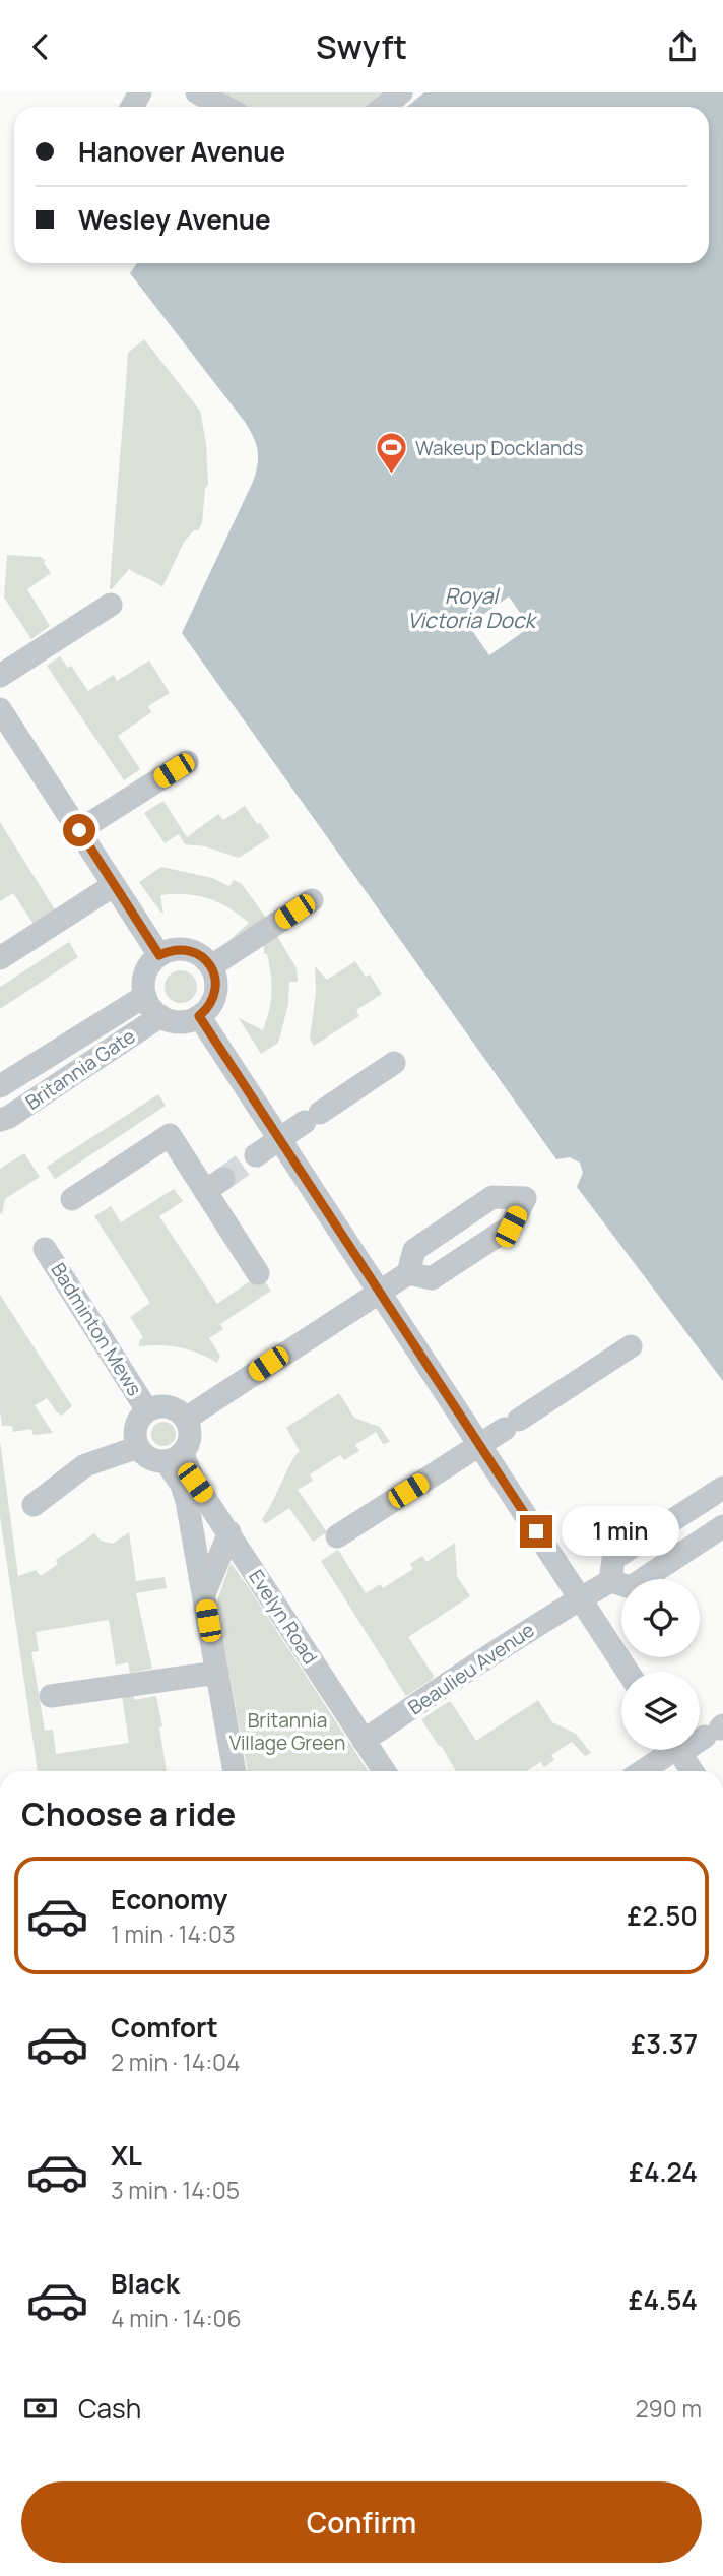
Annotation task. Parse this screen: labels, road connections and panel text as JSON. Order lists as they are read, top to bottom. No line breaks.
{"streets":{"street":["Britannia Gate","Badminton Mews","Evelyn Road","Beaulieu Avenue"]},"crossings":[["Badminton Mews","Evelyn Road"],["Evelyn Road","Beaulieu Avenue"]],"water":["Royal Victoria Dock"],"parks":["Britannia Village Green"],"places":{"sports":["Wakeup Docklands"]},"page":{"header":"Swyft","banner":["Hanover Avenue","Wesley Avenue"],"bubble":"1 min","heading":"Choose a ride","list":[{"name":"Economy","note":"1 min · 14:03","value":"£2.50"},{"name":"Comfort","note":"2 min · 14:04","value":"£3.37"},{"name":"XL","note":"3 min · 14:05","value":"£4.24"},{"name":"Black","note":"4 min · 14:06","value":"£4.54"}],"pay":["Cash","290 m"],"buttons":"Confirm"}}
